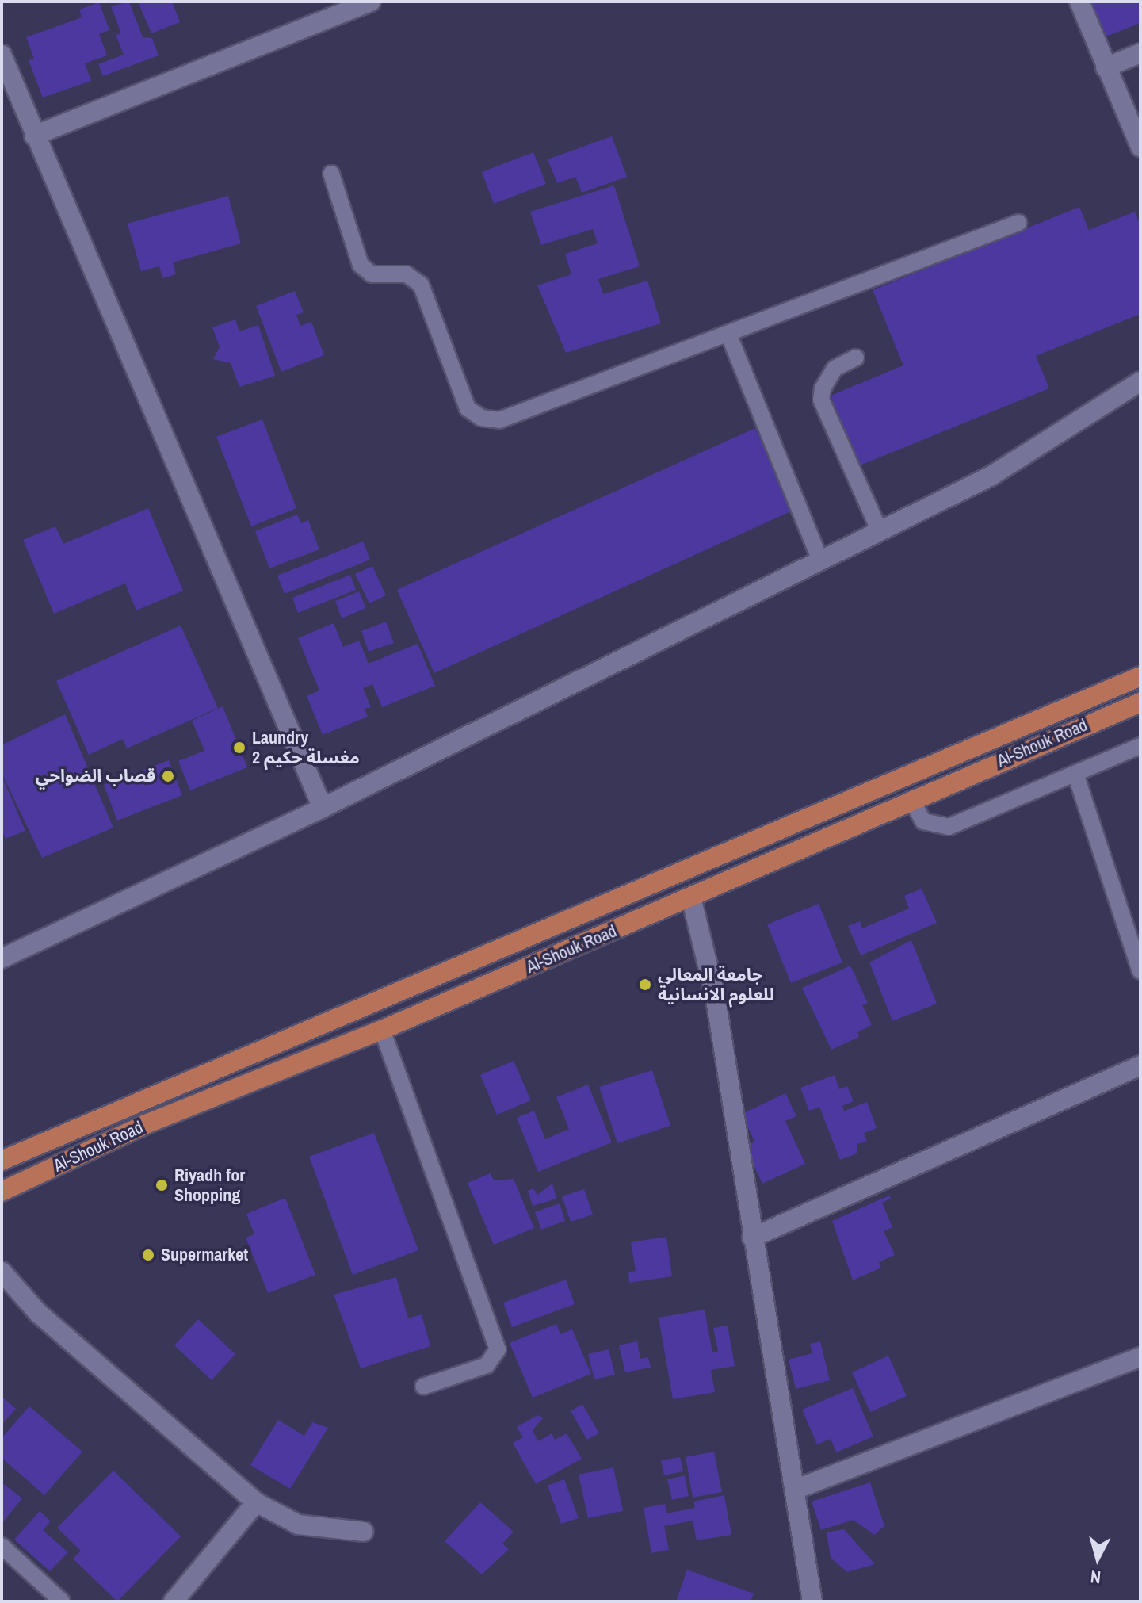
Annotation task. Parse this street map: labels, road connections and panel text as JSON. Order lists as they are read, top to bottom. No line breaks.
{"streets":{"main road":["Al-Shouk Road"]},"places":["Laundry مغسلة حكيم 2","قصاب الضواحي","جامعة المعالي للعلوم الانسانية","Riyadh for Shopping","Supermarket"],"north":"bottom"}
